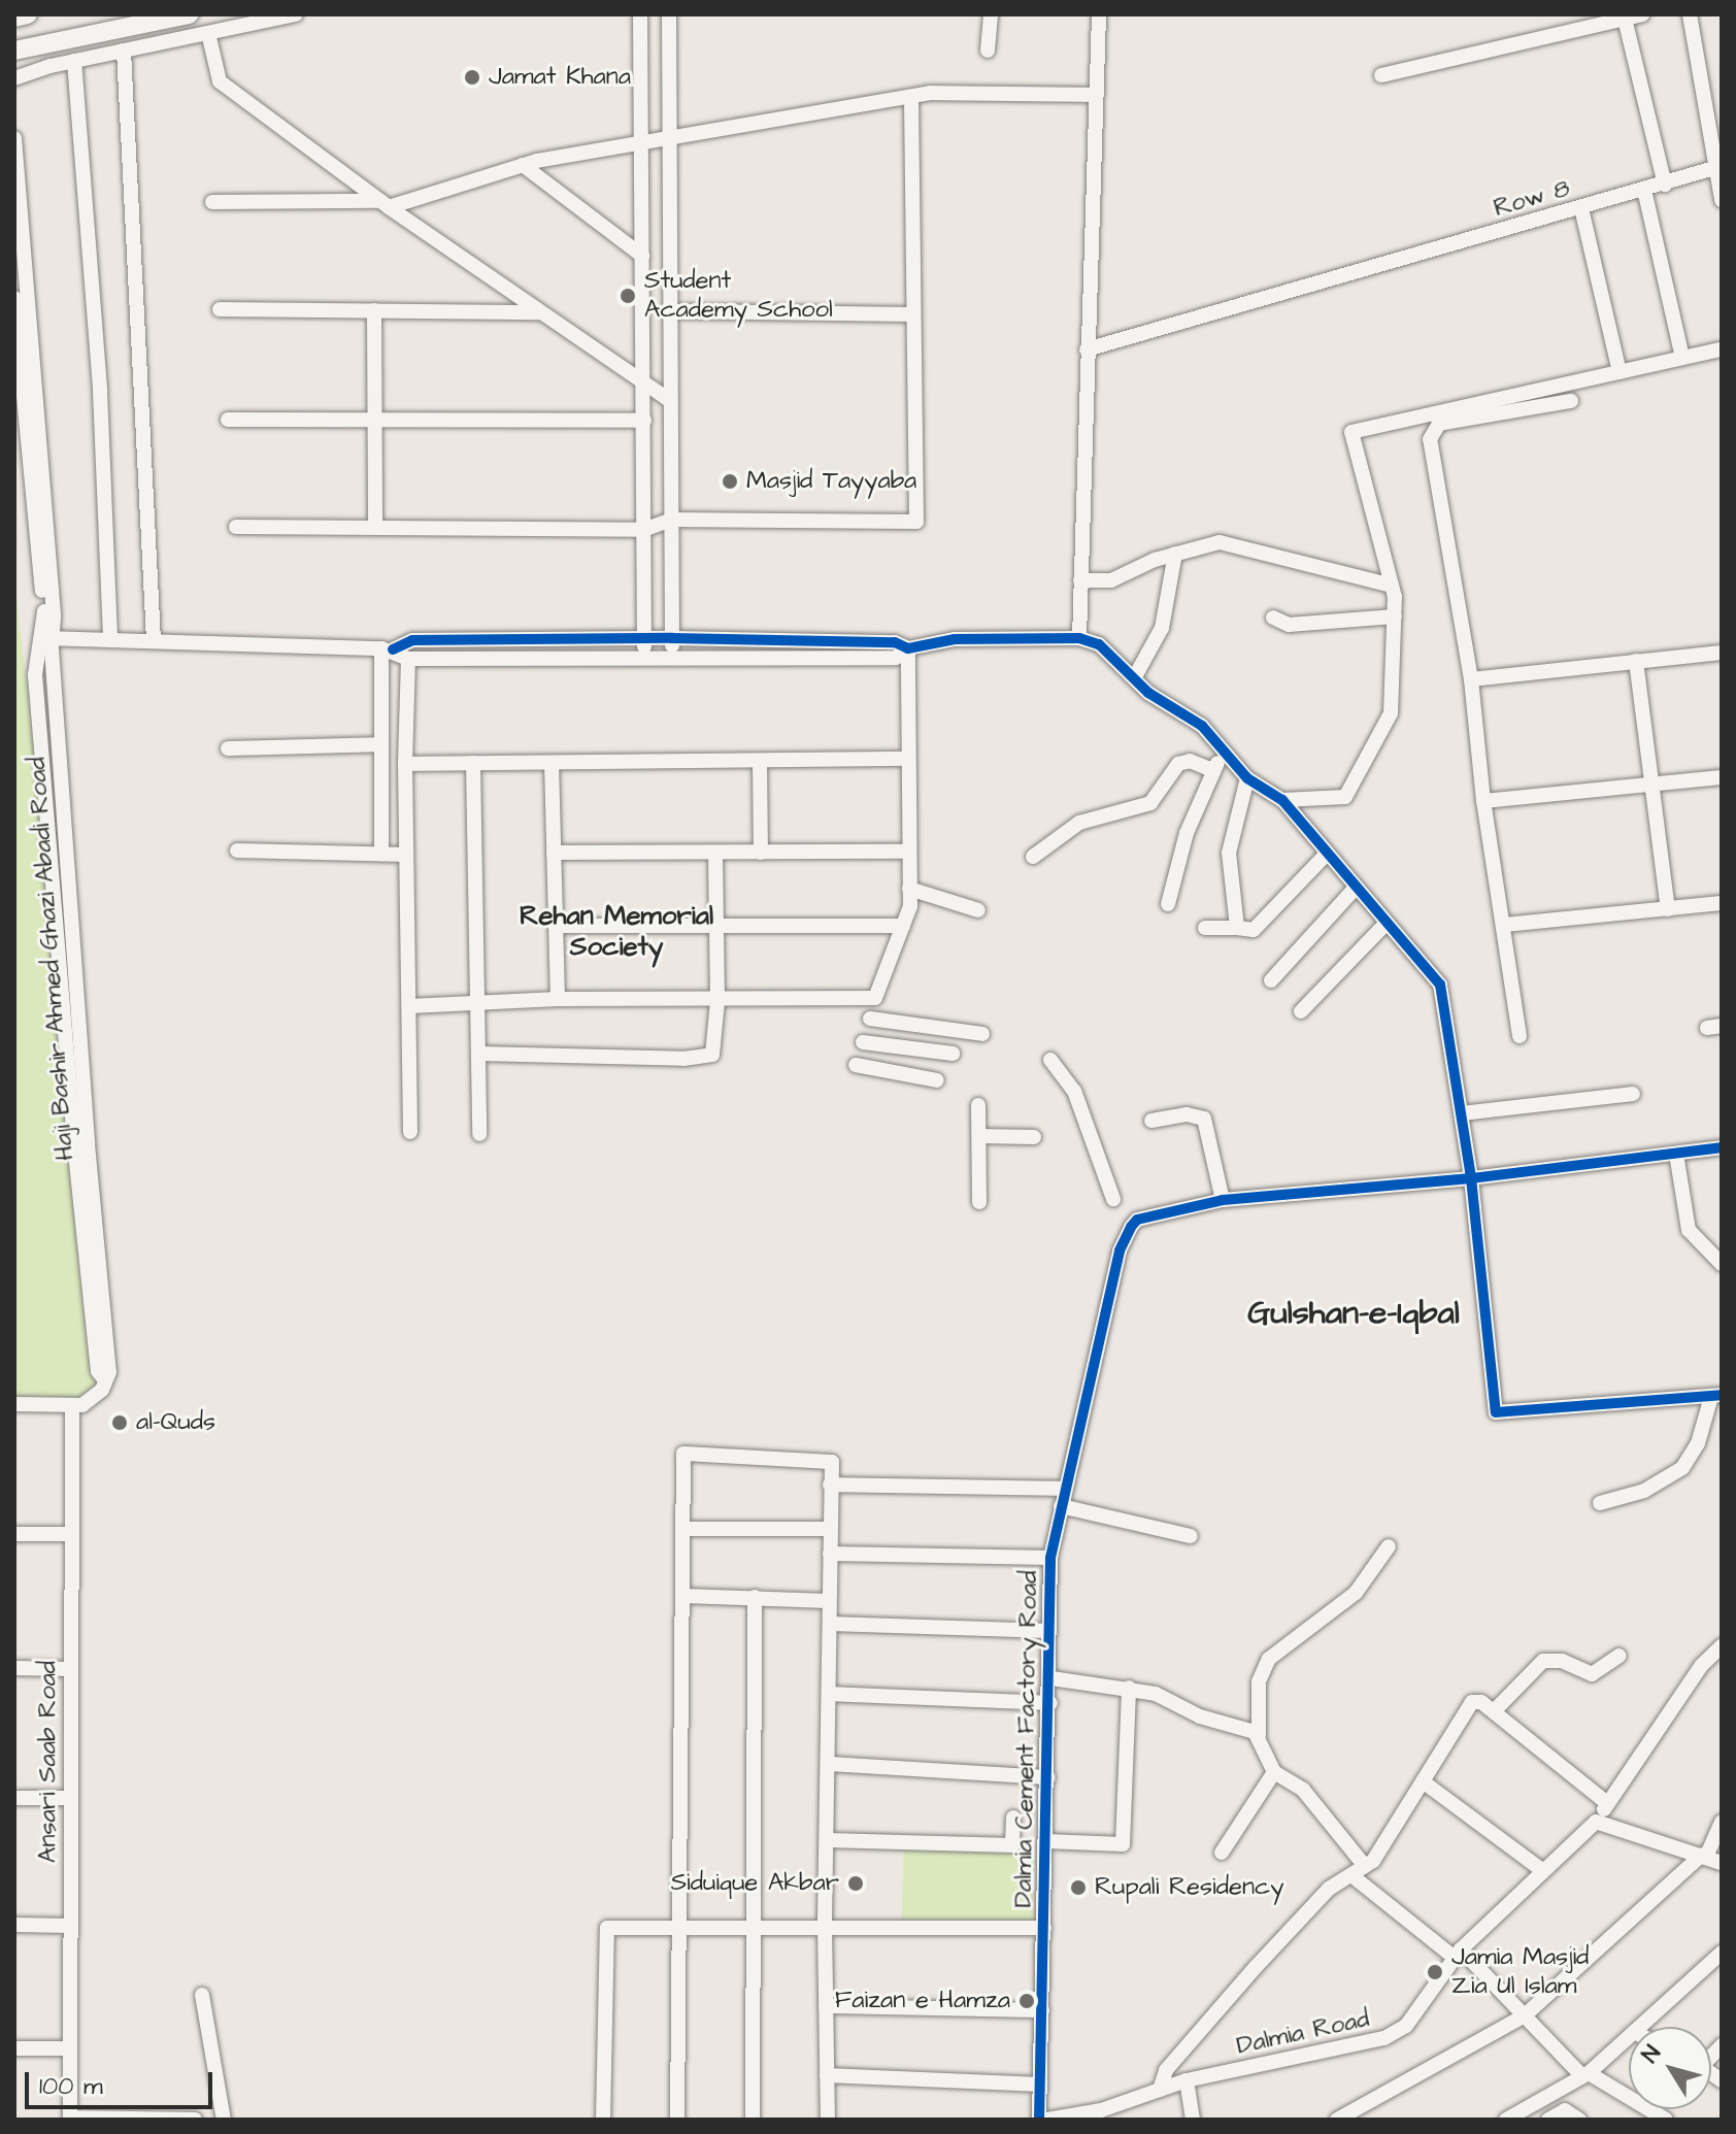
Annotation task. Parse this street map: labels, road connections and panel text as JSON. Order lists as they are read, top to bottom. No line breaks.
{"streets":{"street":["Row 8","Haji Bashir Ahmed Ghazi Abadi Road","Dalmia Cement Factory Road","Ansari Saab Road","Dalmia Road"]},"crossings":[["Haji Bashir Ahmed Ghazi Abadi Road","Ansari Saab Road"]],"districts":["Rehan Memorial Society","Gulshan-e-Iqbal"],"places":["Jamat Khana","Student Academy School","Masjid Tayyaba","al-Quds","Siduique Akbar","Rupali Residency","Jamia Masjid Zia Ul Islam","Faizan e Hamza"],"scale_bar":"100 m","north":"top left"}
